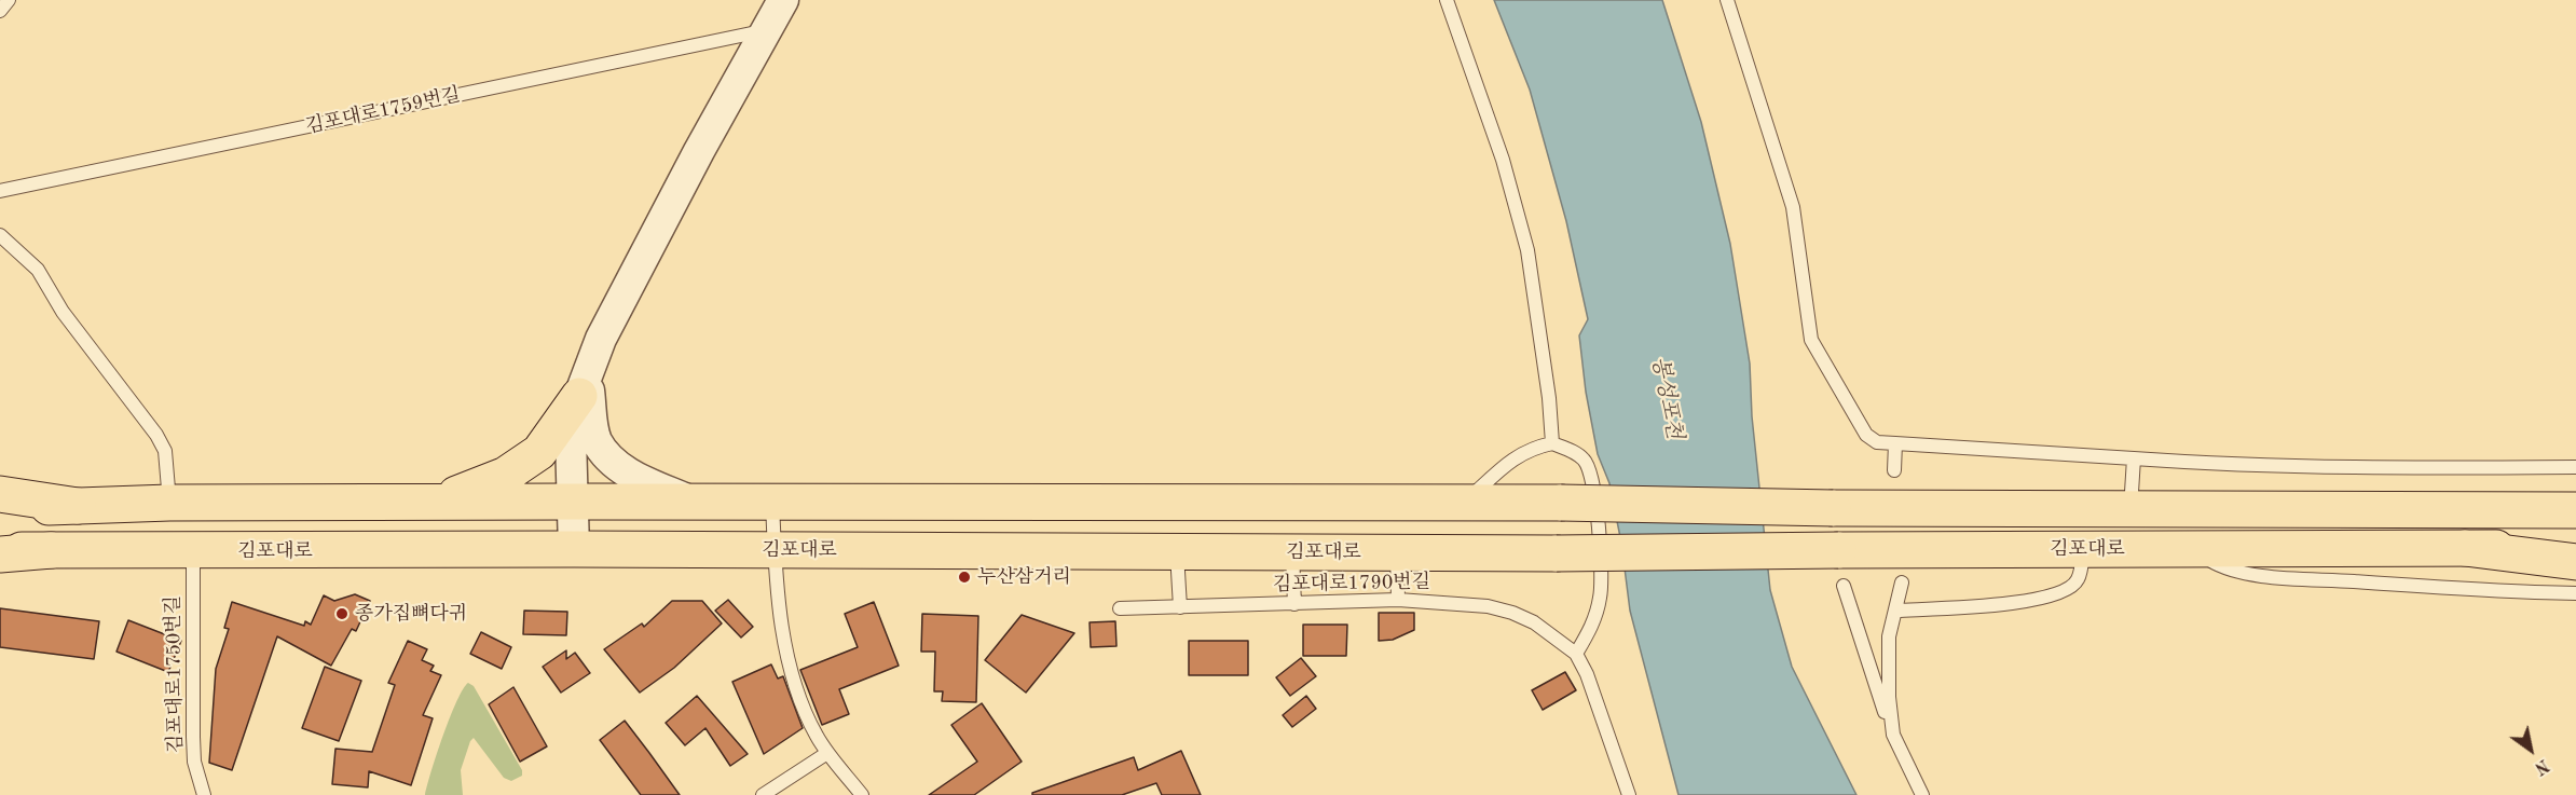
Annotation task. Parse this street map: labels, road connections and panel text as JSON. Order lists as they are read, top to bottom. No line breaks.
{"streets":{"main road":["김포대로"],"lane":["김포대로1759번길","김포대로1790번길","김포대로1750번길"]},"crossings":[["김포대로","김포대로1750번길"]],"water":["봉성포천"],"places":["누산삼거리","종가집뼈다귀"],"north":"bottom right"}
